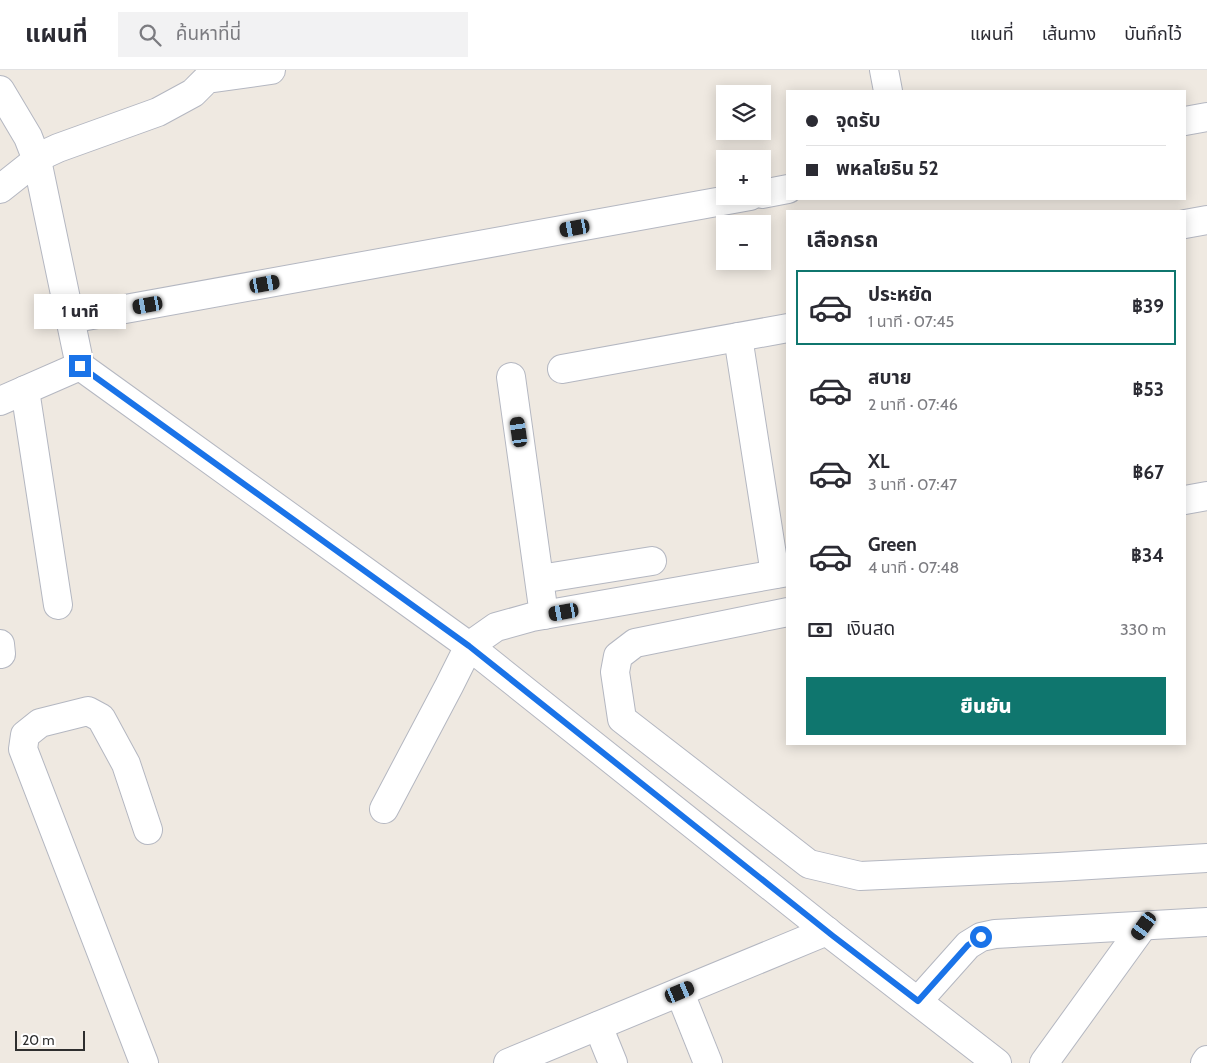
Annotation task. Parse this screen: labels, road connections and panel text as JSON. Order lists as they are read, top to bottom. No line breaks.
{"scale_bar":"20 m","page":{"header":"แผนที่","search":"ค้นหาที่นี่","nav":["แผนที่","เส้นทาง","บันทึกไว้"],"map_buttons":["+","−"],"banner":["จุดรับ","พหลโยธิน 52"],"heading":"เลือกรถ","list":[{"name":"ประหยัด","note":"1 นาที · 07:45","value":"฿39"},{"name":"สบาย","note":"2 นาที · 07:46","value":"฿53"},{"name":"XL","note":"3 นาที · 07:47","value":"฿67"},{"name":"Green","note":"4 นาที · 07:48","value":"฿34"}],"bubble":"1 นาที","pay":["เงินสด","330 m"],"buttons":"ยืนยัน","scale":"20 m"}}
